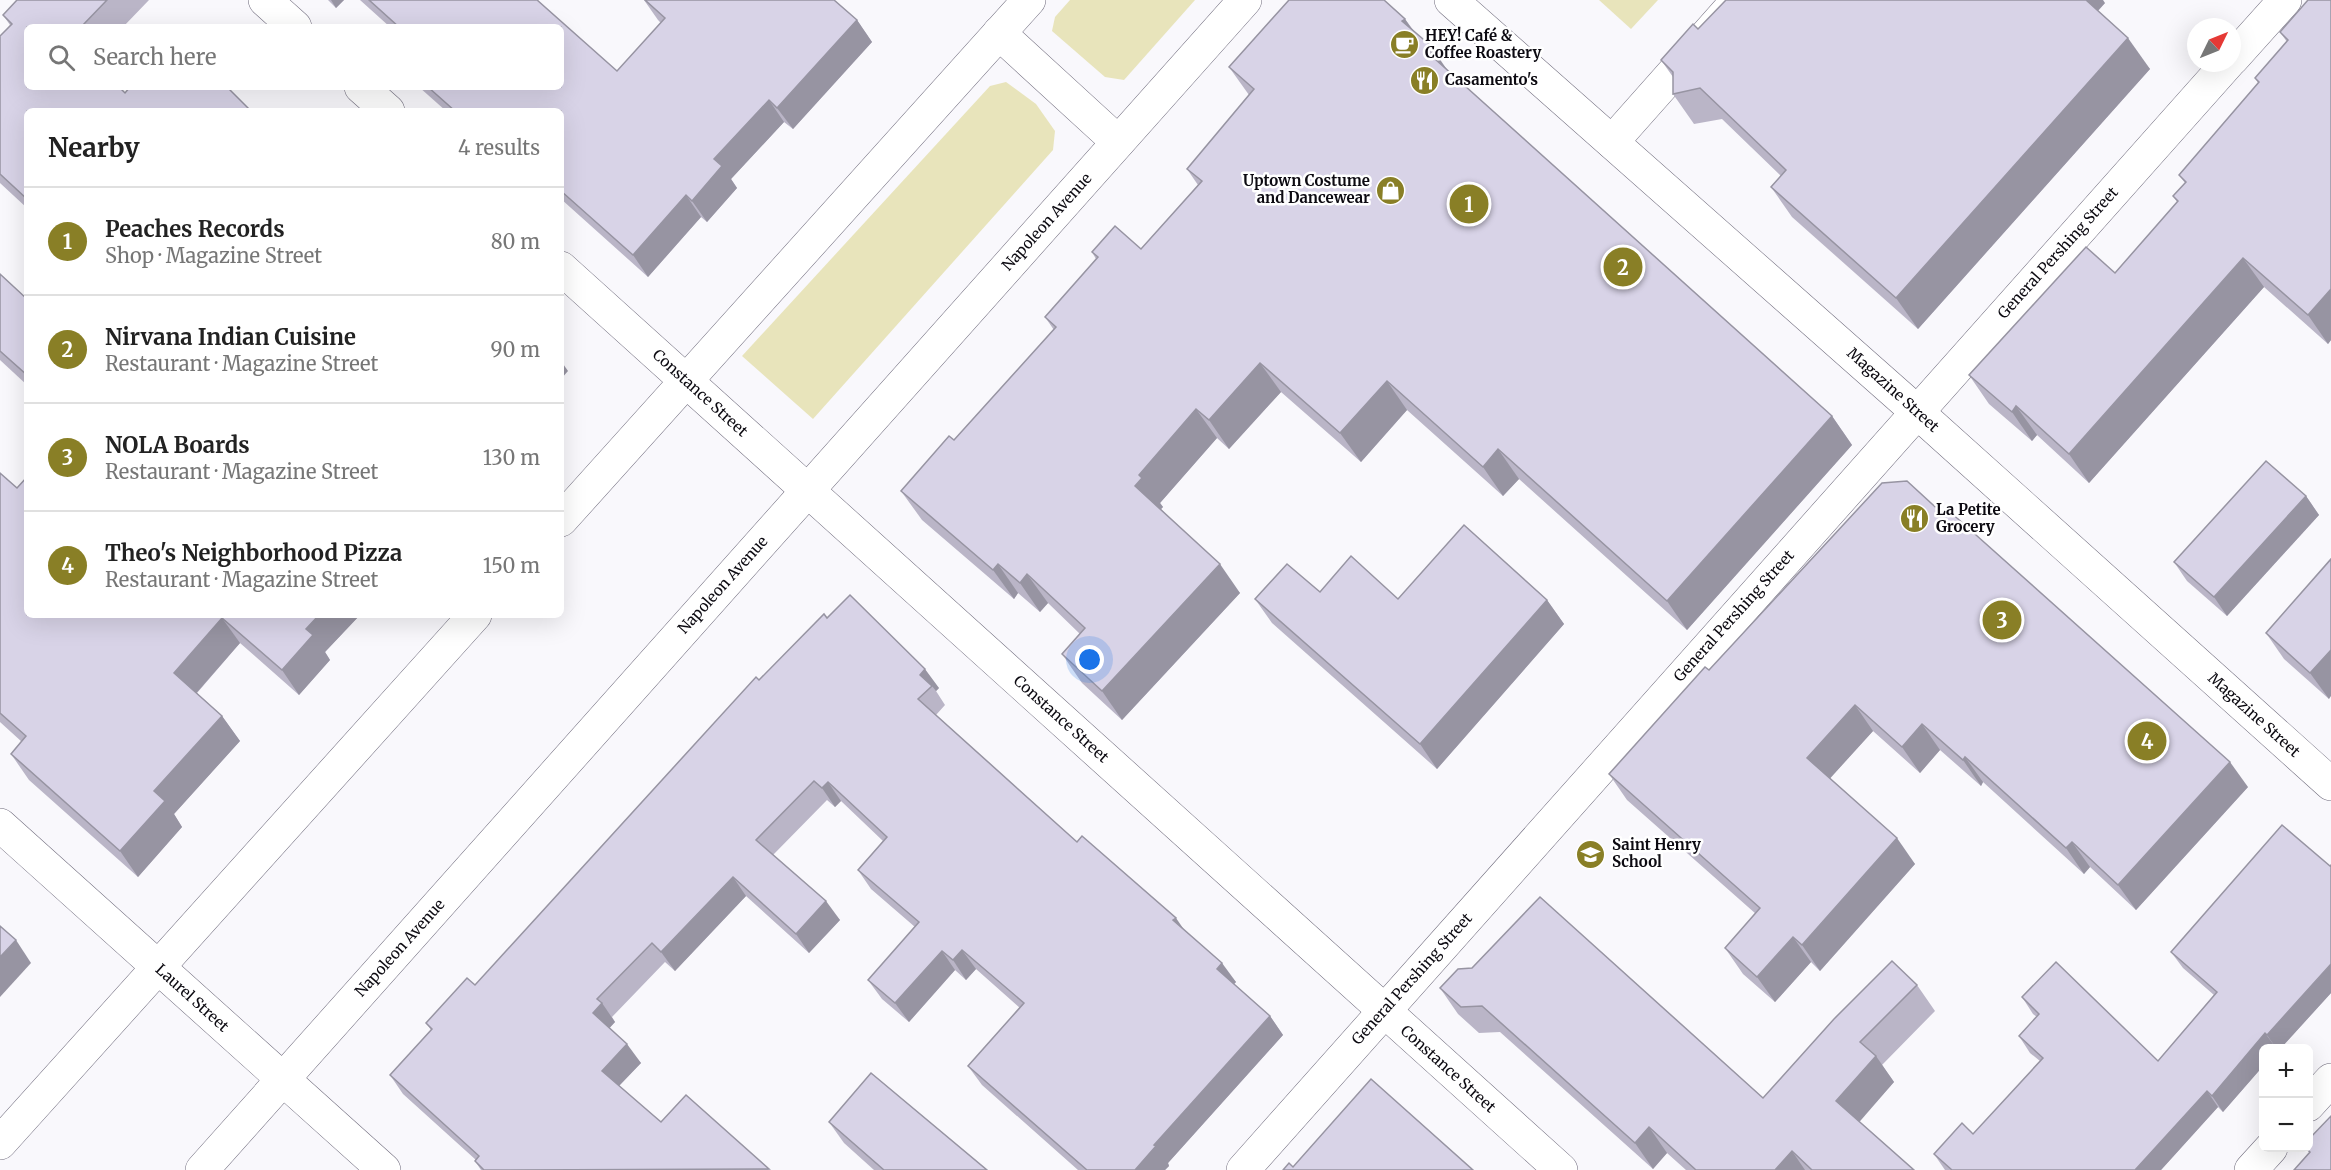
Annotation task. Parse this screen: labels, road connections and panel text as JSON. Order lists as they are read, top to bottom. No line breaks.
{"streets":{"street":["Napoleon Avenue","General Pershing Street","Magazine Street","Constance Street","Laurel Street"]},"crossings":[["Napoleon Avenue","Constance Street"],["Napoleon Avenue","Laurel Street"],["General Pershing Street","Magazine Street"],["General Pershing Street","Constance Street"]],"places":{"cafe":["HEY! Café & Coffee Roastery"],"restaurant":["Casamento's","La Petite Grocery"],"shop":["Uptown Costume and Dancewear"],"school or university":["Saint Henry School"]},"north":"top right","page":{"search":"Search here","heading":["Nearby","4 results"],"pins":["1","2","3","4"],"list":[{"mark":"1","name":"Peaches Records","note":"Shop · Magazine Street","value":"80 m"},{"mark":"2","name":"Nirvana Indian Cuisine","note":"Restaurant · Magazine Street","value":"90 m"},{"mark":"3","name":"NOLA Boards","note":"Restaurant · Magazine Street","value":"130 m"},{"mark":"4","name":"Theo's Neighborhood Pizza","note":"Restaurant · Magazine Street","value":"150 m"}],"map_buttons":["+","−"]}}
